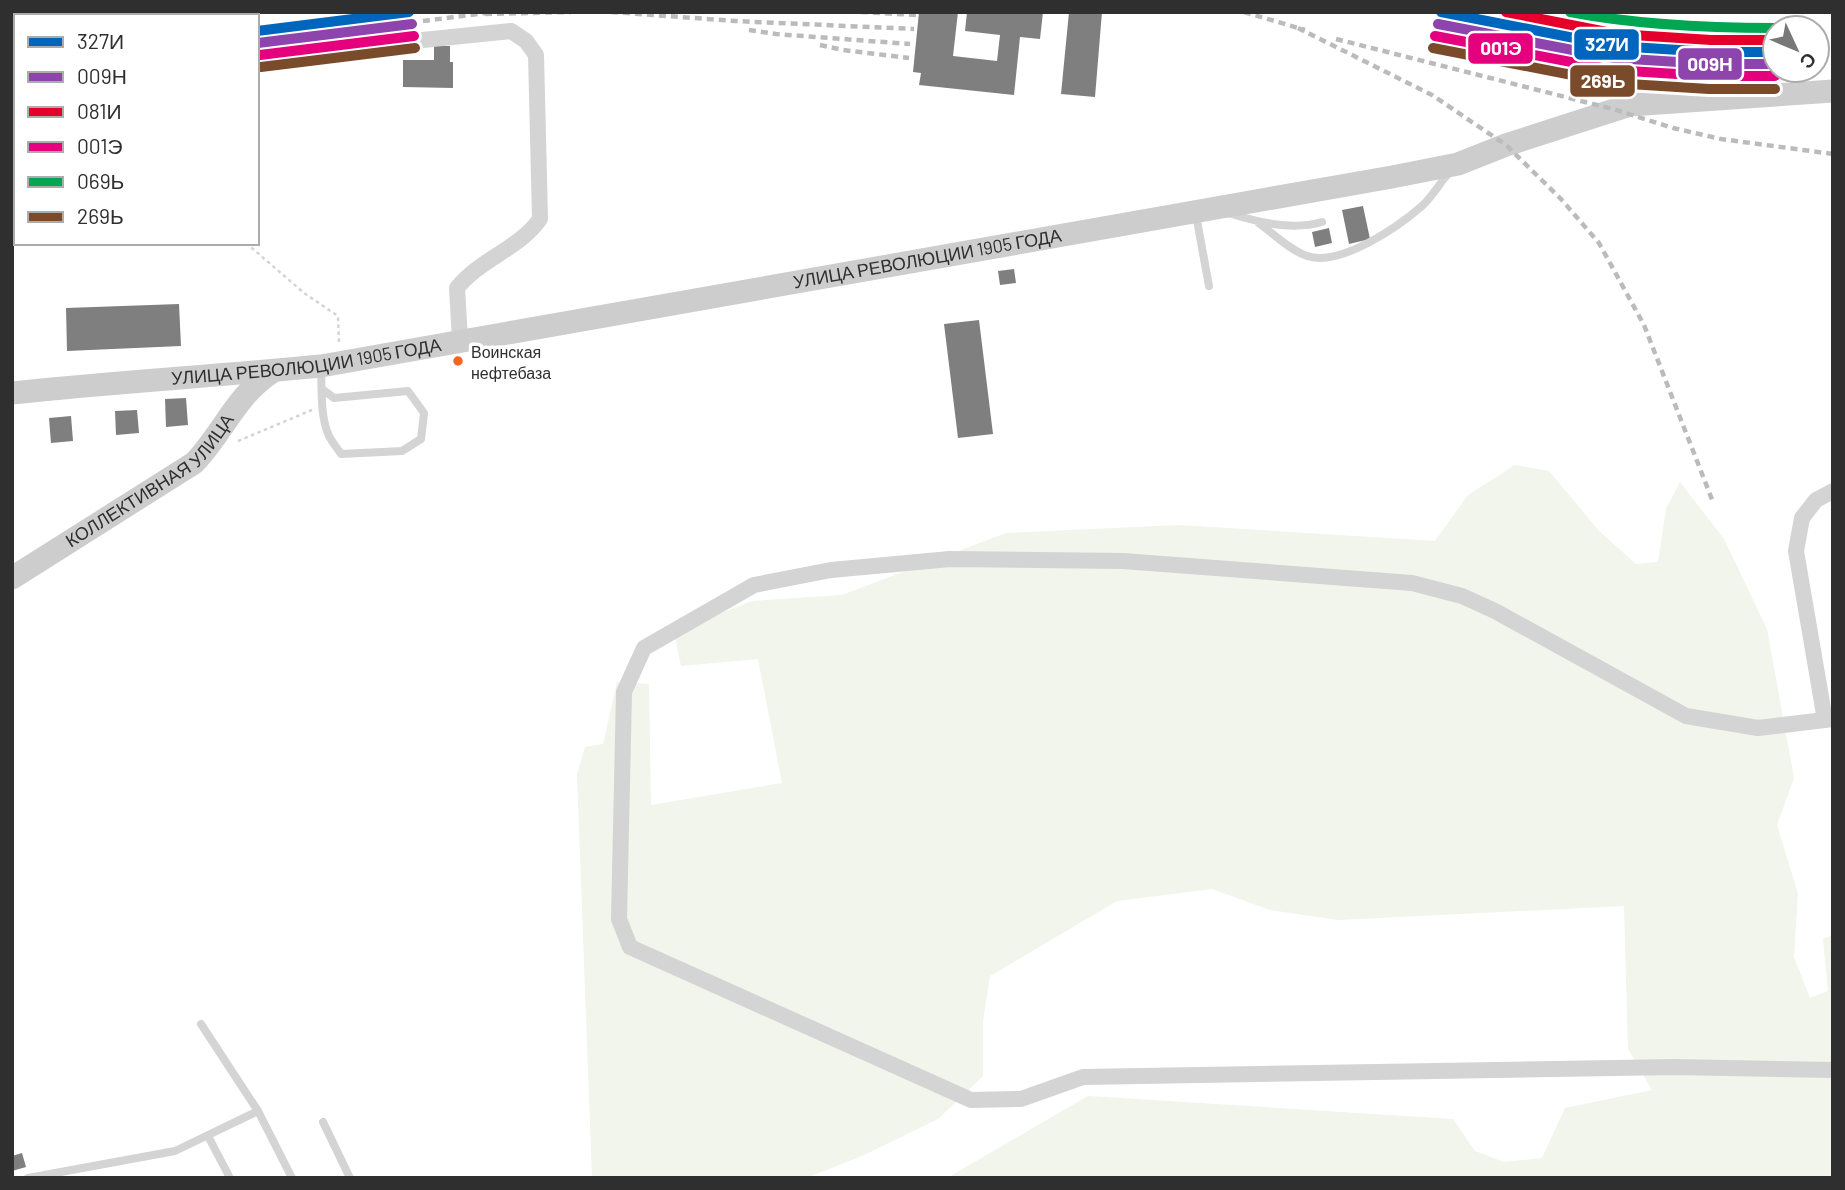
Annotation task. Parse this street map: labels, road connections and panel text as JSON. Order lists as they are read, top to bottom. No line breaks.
{"streets":{"main road":["УЛИЦА РЕВОЛЮЦИИ 1905 ГОДА","КОЛЛЕКТИВНАЯ УЛИЦА"]},"crossings":[["УЛИЦА РЕВОЛЮЦИИ 1905 ГОДА","КОЛЛЕКТИВНАЯ УЛИЦА"]],"places":["Воинская нефтебаза"],"lines":["transit line 327И","transit line 081И","transit line 069Ь","transit line 009Н","transit line 001Э","transit line 269Ь"],"legend":["327И","009Н","081И","001Э","069Ь","269Ь"],"north":"bottom right"}
